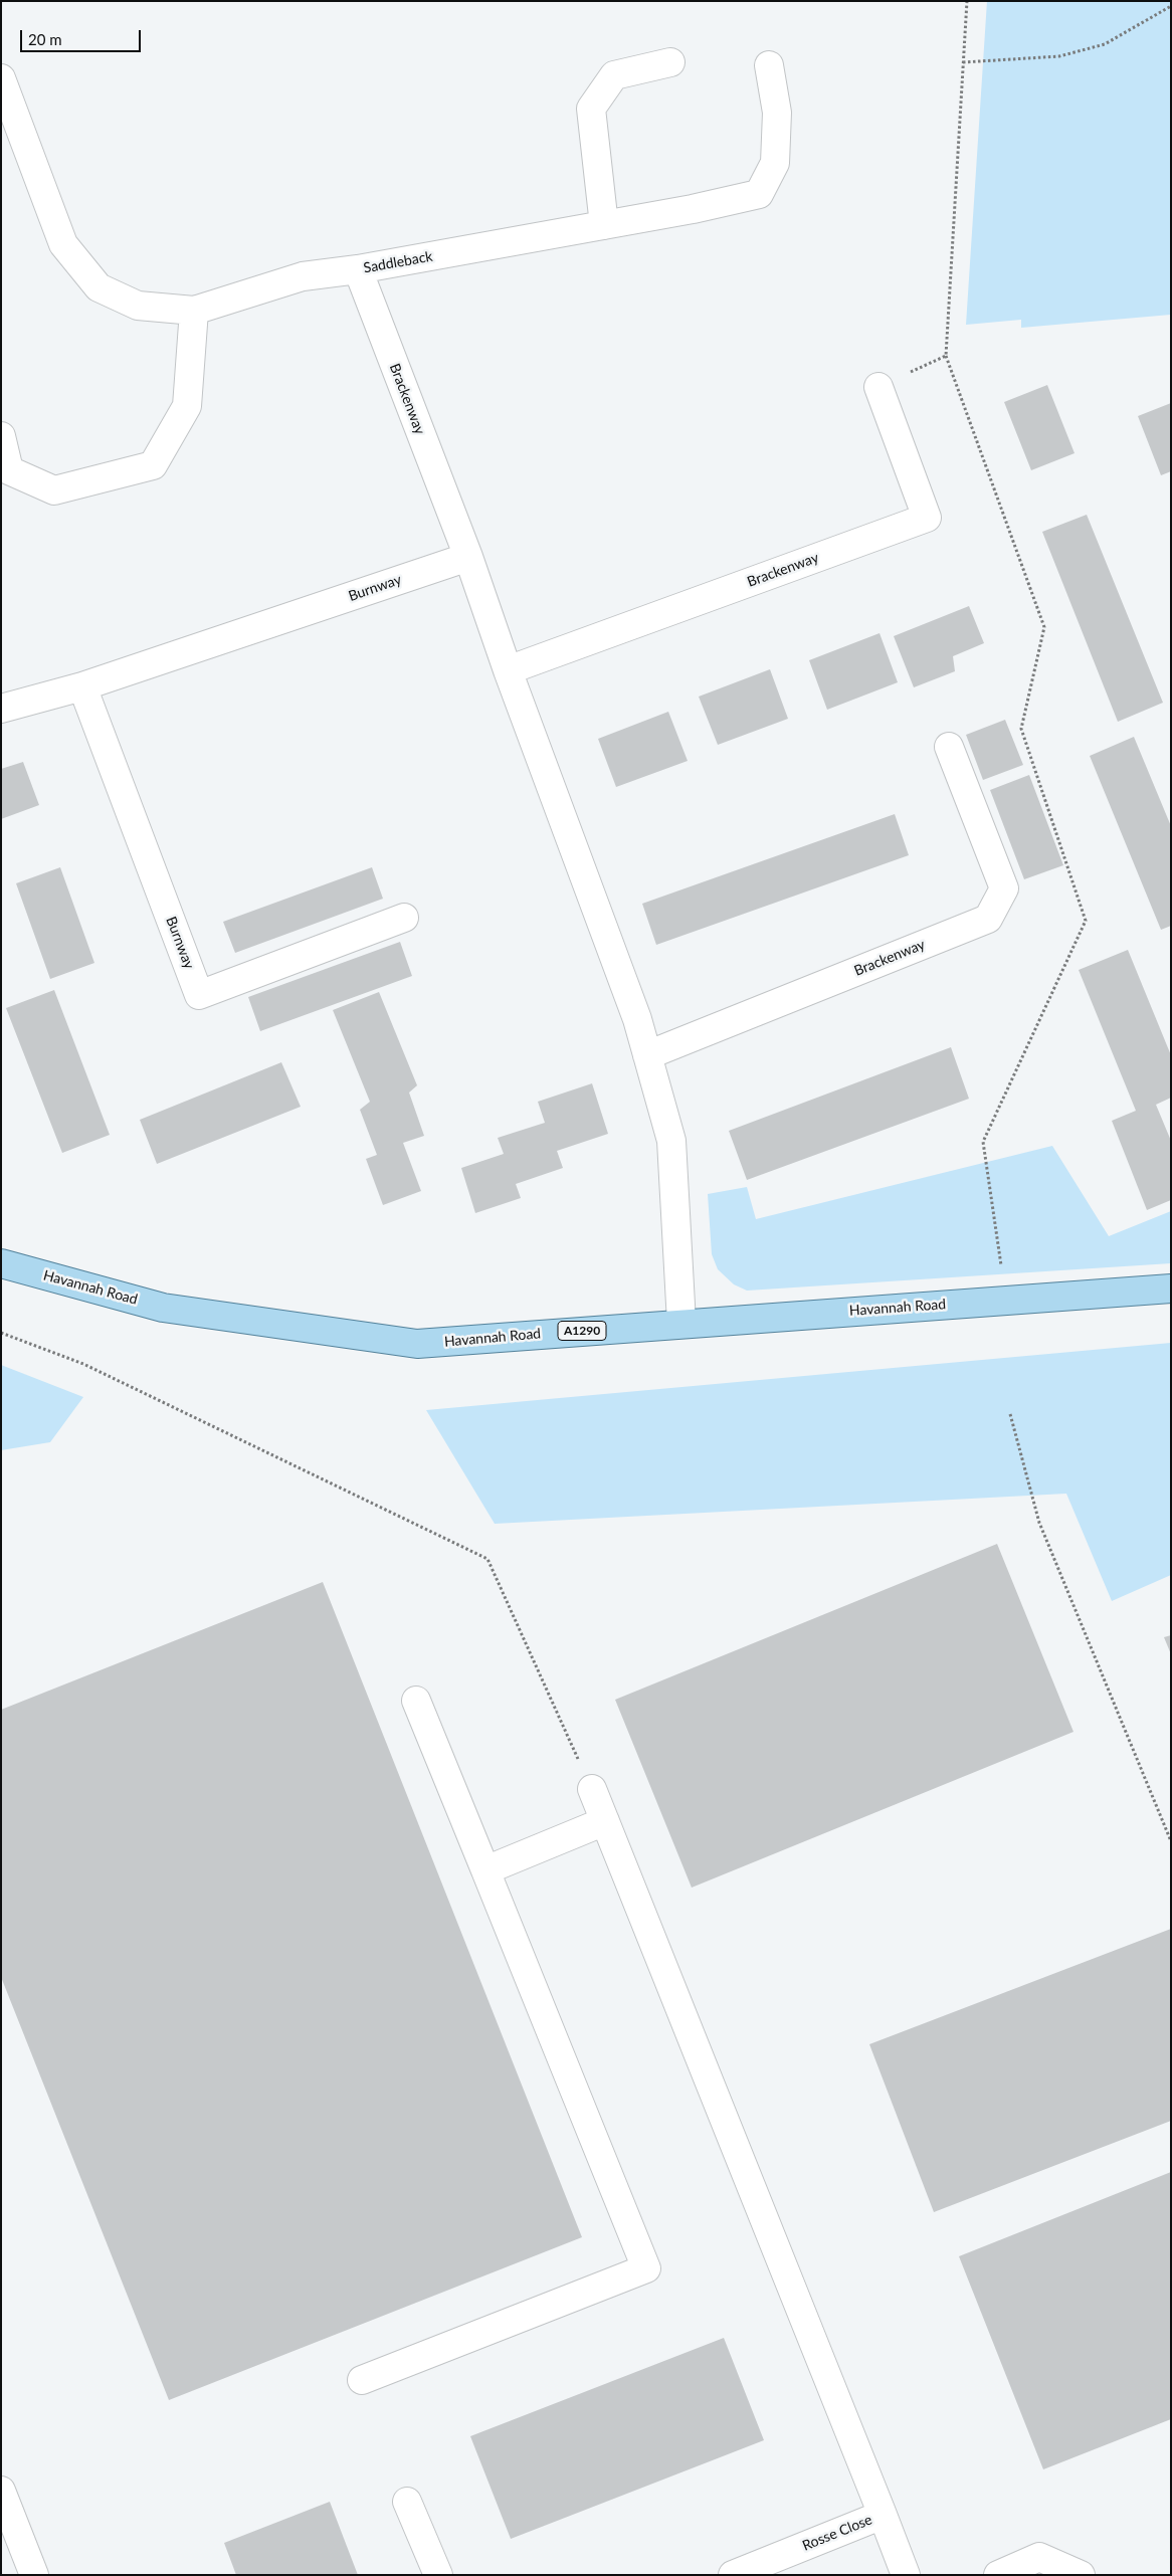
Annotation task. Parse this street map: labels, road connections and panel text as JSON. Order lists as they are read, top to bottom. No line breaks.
{"streets":{"main road":["Havannah Road","A1290"],"street":["Saddleback","Brackenway","Burnway","Rosse Close"]},"crossings":[["Saddleback","Brackenway"],["Brackenway","Burnway"],["Brackenway","Havannah Road"]],"scale_bar":"20 m"}
